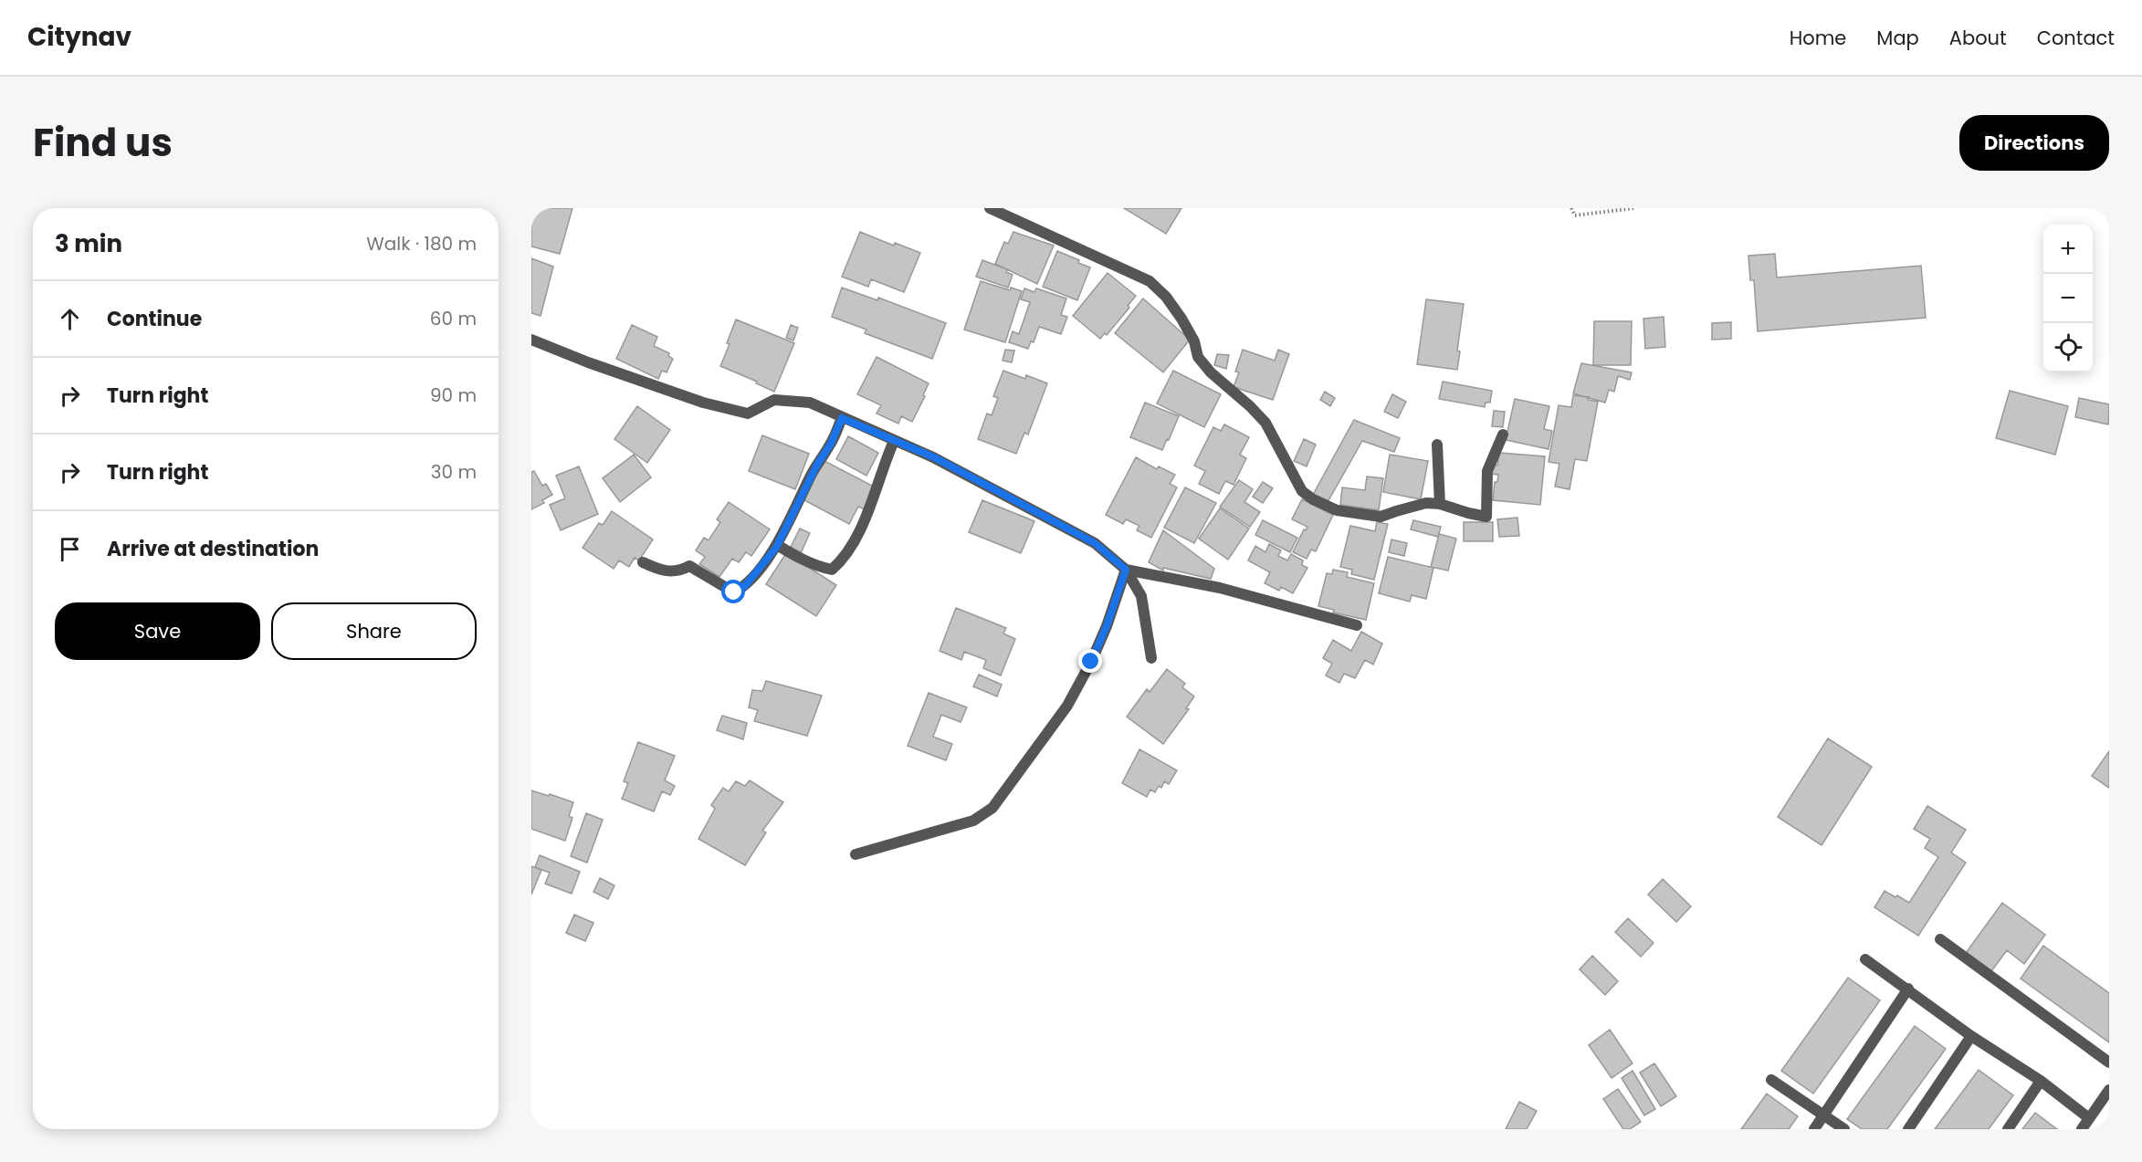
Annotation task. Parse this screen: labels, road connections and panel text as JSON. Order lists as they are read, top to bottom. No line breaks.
{"page":{"header":"Citynav","nav":["Home","Map","About","Contact"],"title":"Find us","buttons":["Directions",["Save","Share"]],"heading":["3 min","Walk · 180 m"],"map_buttons":["+","−"],"list":[["Continue","60 m"],["Turn right","90 m"],["Turn right","30 m"],"Arrive at destination"]}}
